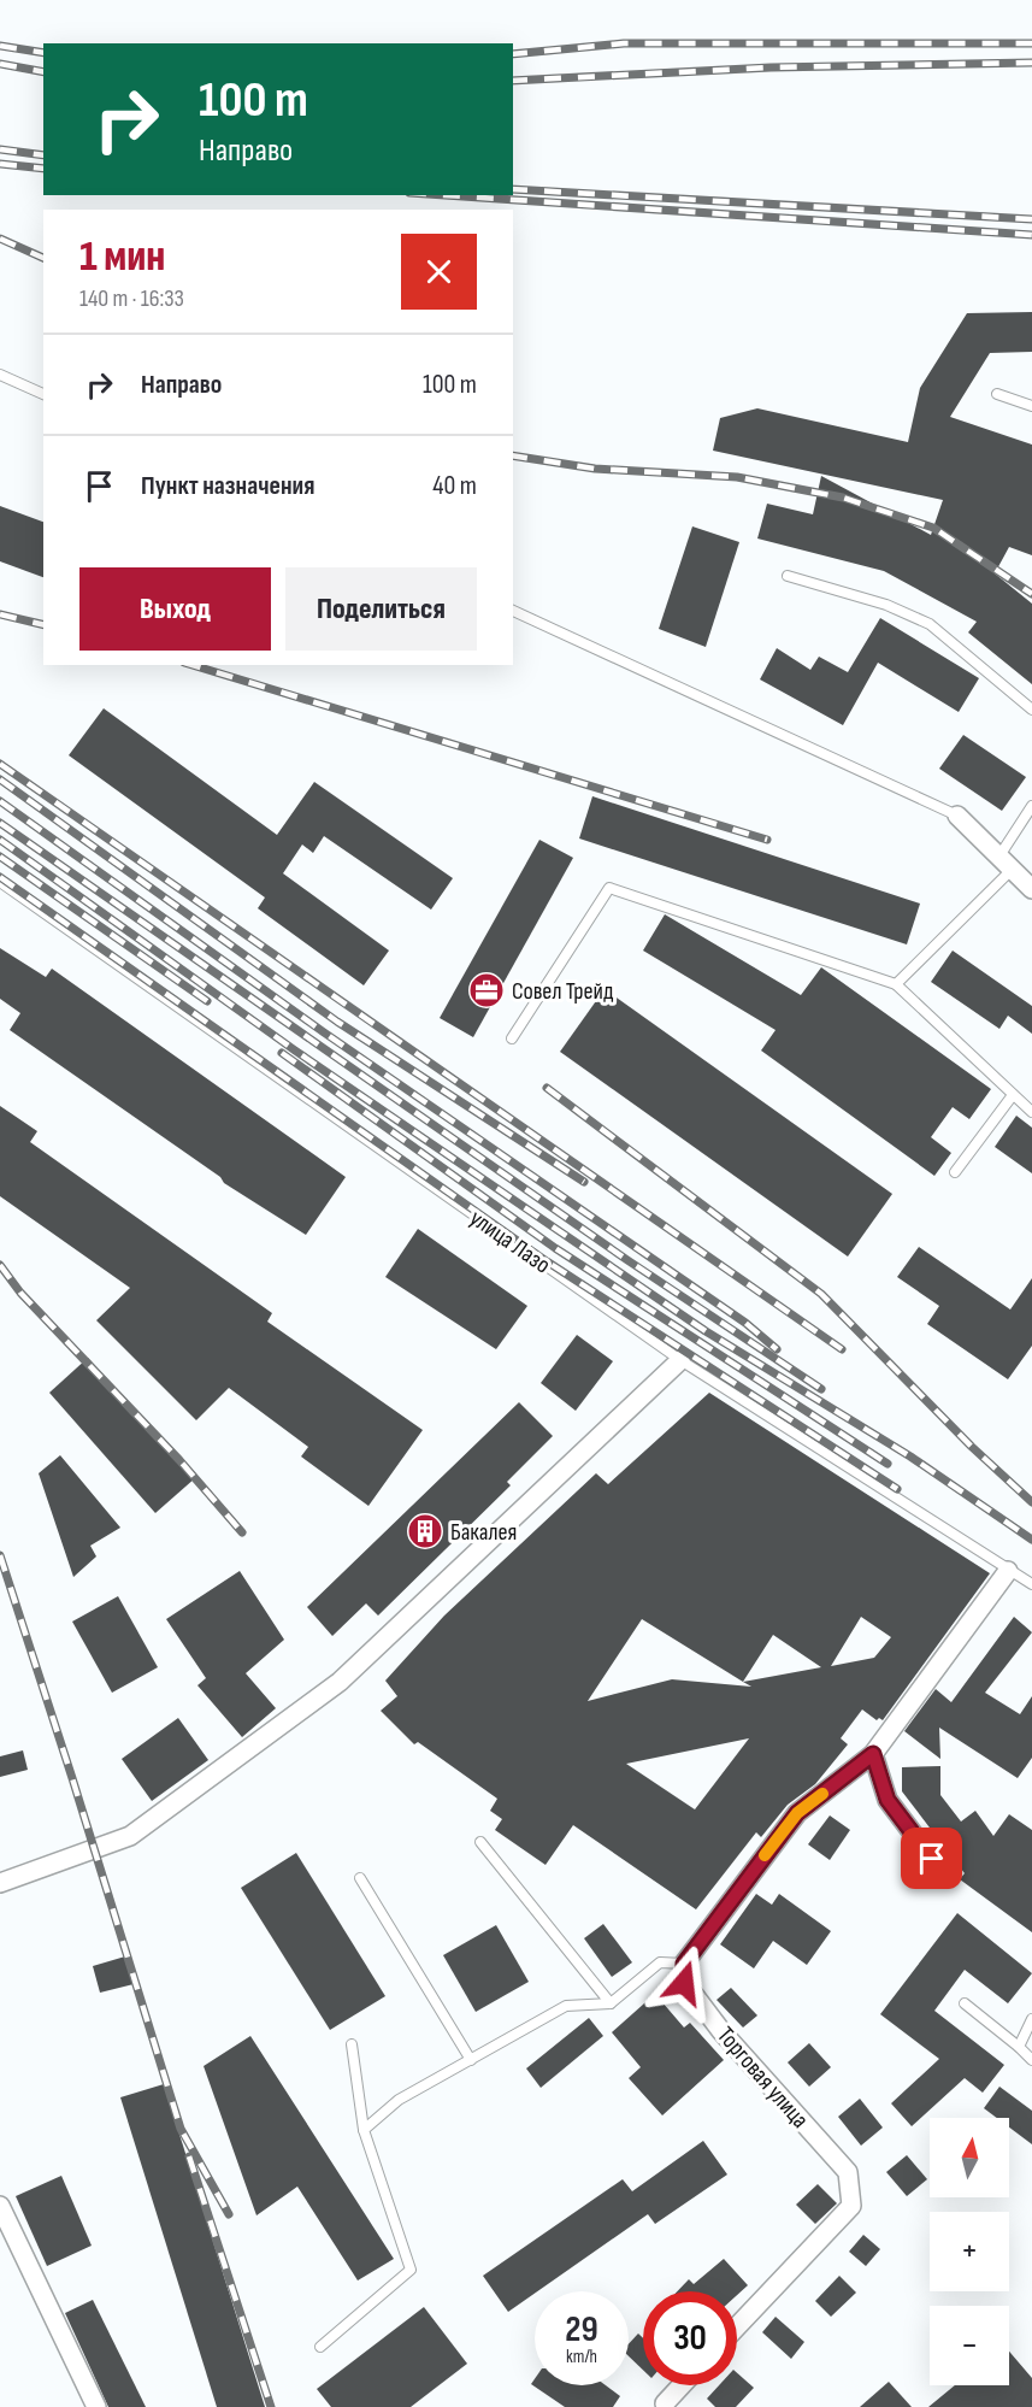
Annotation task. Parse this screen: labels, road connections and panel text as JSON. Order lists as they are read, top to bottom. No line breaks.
{"streets":{"street":["Торговая улица"],"lane":["улица Лазо"]},"places":{"office":["Совел Трейд"],"building":["Бакалея"]},"north":"top","page":{"turn":["100 m","Направо"],"heading":["1 мин","140 m · 16:33"],"list":[{"name":"Направо","value":"100 m"},{"name":"Пункт назначения","value":"40 m"}],"buttons":["Выход","Поделиться"],"map_buttons":["+","−"],"speed":"29 km/h","limit":"30"}}
